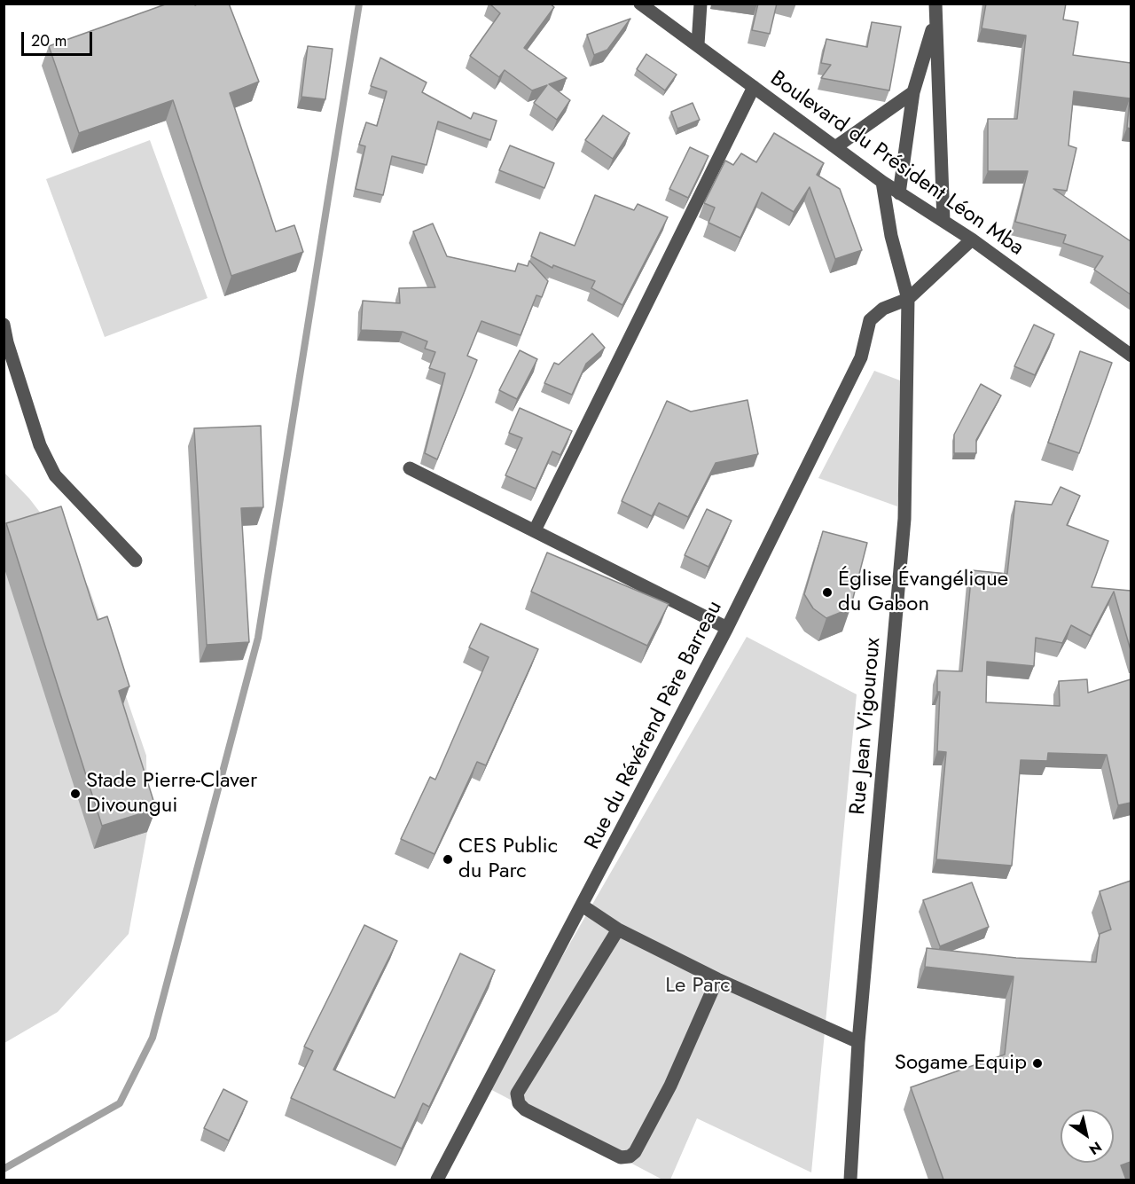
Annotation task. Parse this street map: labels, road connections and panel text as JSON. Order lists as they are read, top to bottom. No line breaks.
{"streets":{"street":["Boulevard du Président Léon Mba","Rue du Révérend Père Barreau","Rue Jean Vigouroux"]},"crossings":[["Boulevard du Président Léon Mba","Rue Jean Vigouroux"],["Rue du Révérend Père Barreau","Rue Jean Vigouroux"]],"parks":["Le Parc"],"places":["Église Évangélique du Gabon","Stade Pierre-Claver Divoungui","CES Public du Parc","Sogame Equip"],"scale_bar":"20 m","north":"bottom right"}
